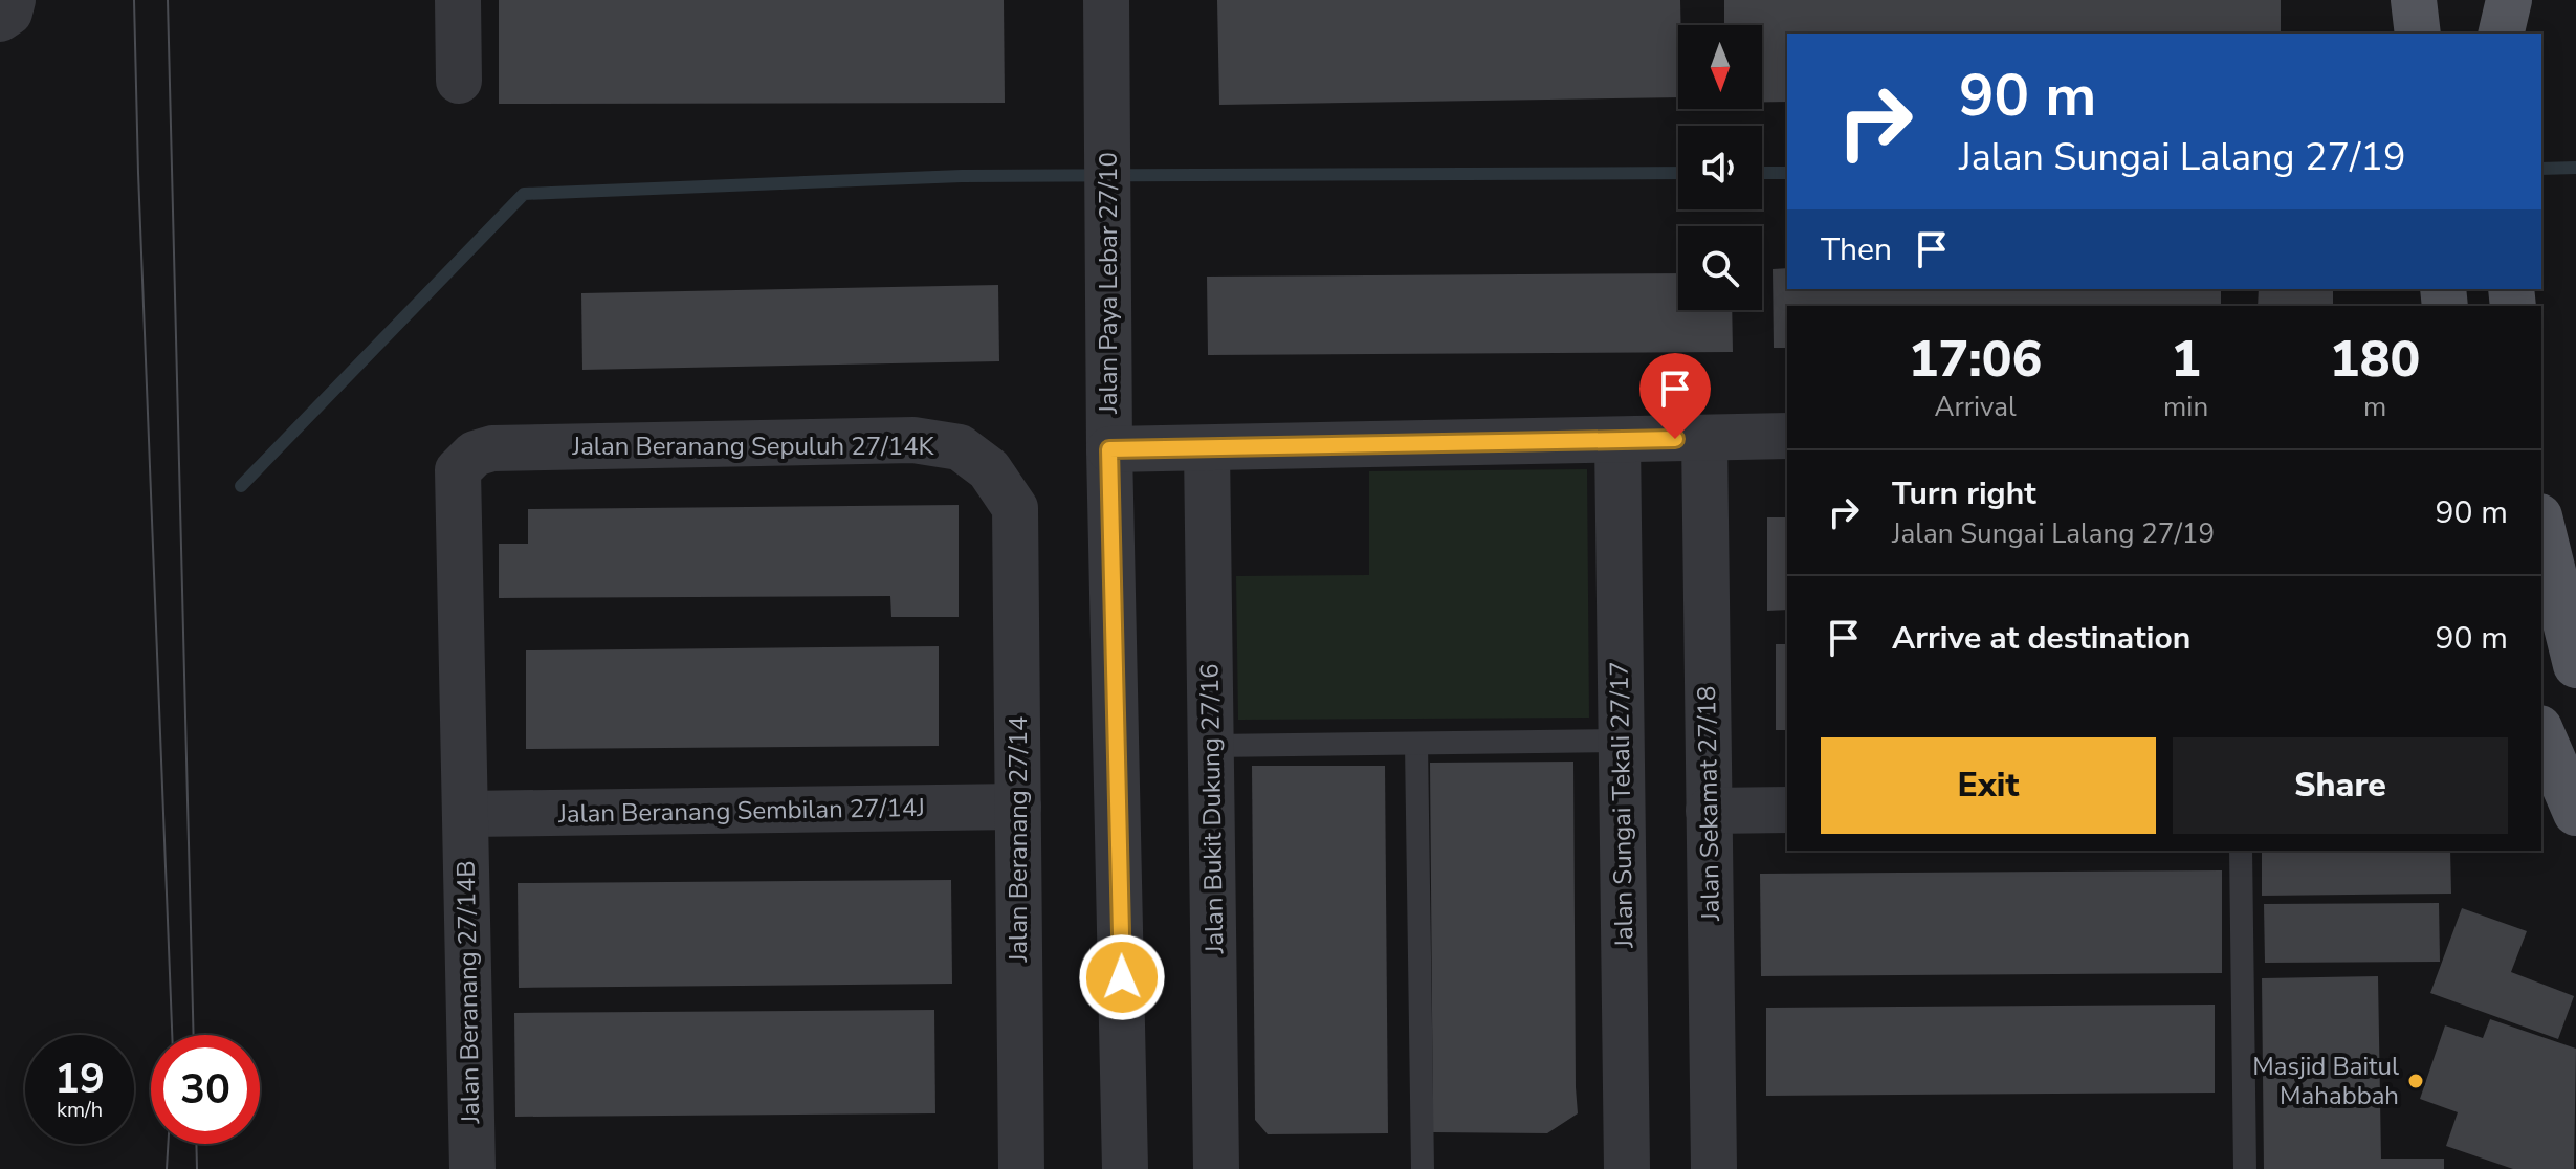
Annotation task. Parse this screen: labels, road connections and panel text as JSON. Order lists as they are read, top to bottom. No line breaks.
{"streets":{"street":["Jalan Paya Lebar 27/10","Jalan Beranang Sepuluh 27/14K","Jalan Sekamat 27/18","Jalan Sungai Tekali 27/17","Jalan Bukit Dukung 27/16","Jalan Beranang Sembilan 27/14J","Jalan Beranang 27/14","Jalan Beranang 27/14B"]},"crossings":[["Jalan Beranang Sepuluh 27/14K","Jalan Beranang 27/14"],["Jalan Beranang Sepuluh 27/14K","Jalan Beranang 27/14B"],["Jalan Beranang Sembilan 27/14J","Jalan Beranang 27/14"],["Jalan Beranang Sembilan 27/14J","Jalan Beranang 27/14B"]],"places":["Masjid Baitul Mahabbah"],"north":"bottom","page":{"turn":["90 m","Jalan Sungai Lalang 27/19"],"then":"Then","eta":["17:06","Arrival","1","min","180","m"],"list":[{"name":"Turn right","note":"Jalan Sungai Lalang 27/19","value":"90 m"},{"name":"Arrive at destination","value":"90 m"}],"buttons":["Exit","Share"],"speed":"19 km/h","limit":"30"}}
